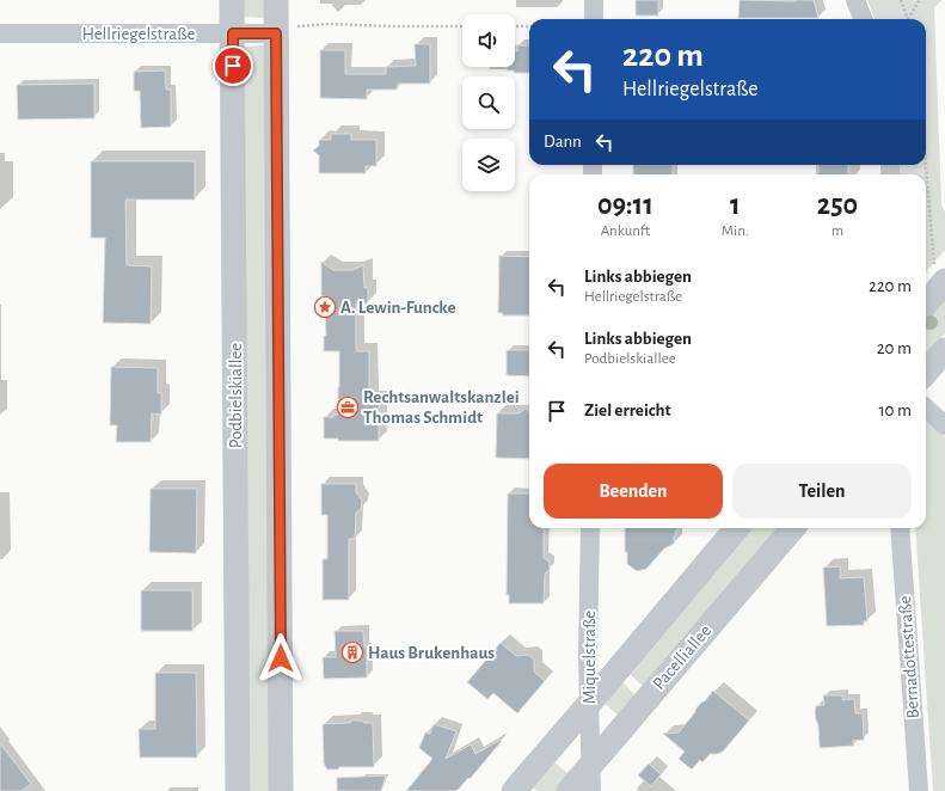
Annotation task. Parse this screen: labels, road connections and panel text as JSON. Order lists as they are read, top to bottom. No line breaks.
{"streets":{"street":["Hellriegelstraße","Podbielskiallee","Miquelstraße","Pacelliallee","Bernadottestraße"]},"crossings":[["Hellriegelstraße","Podbielskiallee"],["Miquelstraße","Pacelliallee"]],"places":{"place":["A. Lewin-Funcke"],"office":["Rechtsanwaltskanzlei Thomas Schmidt"],"building":["Haus Brukenhaus"]},"page":{"turn":["220 m","Hellriegelstraße"],"then":"Dann","eta":["09:11","Ankunft","1","Min.","250","m"],"list":[{"name":"Links abbiegen","note":"Hellriegelstraße","value":"220 m"},{"name":"Links abbiegen","note":"Podbielskiallee","value":"20 m"},{"name":"Ziel erreicht","value":"10 m"}],"buttons":["Beenden","Teilen"]}}
